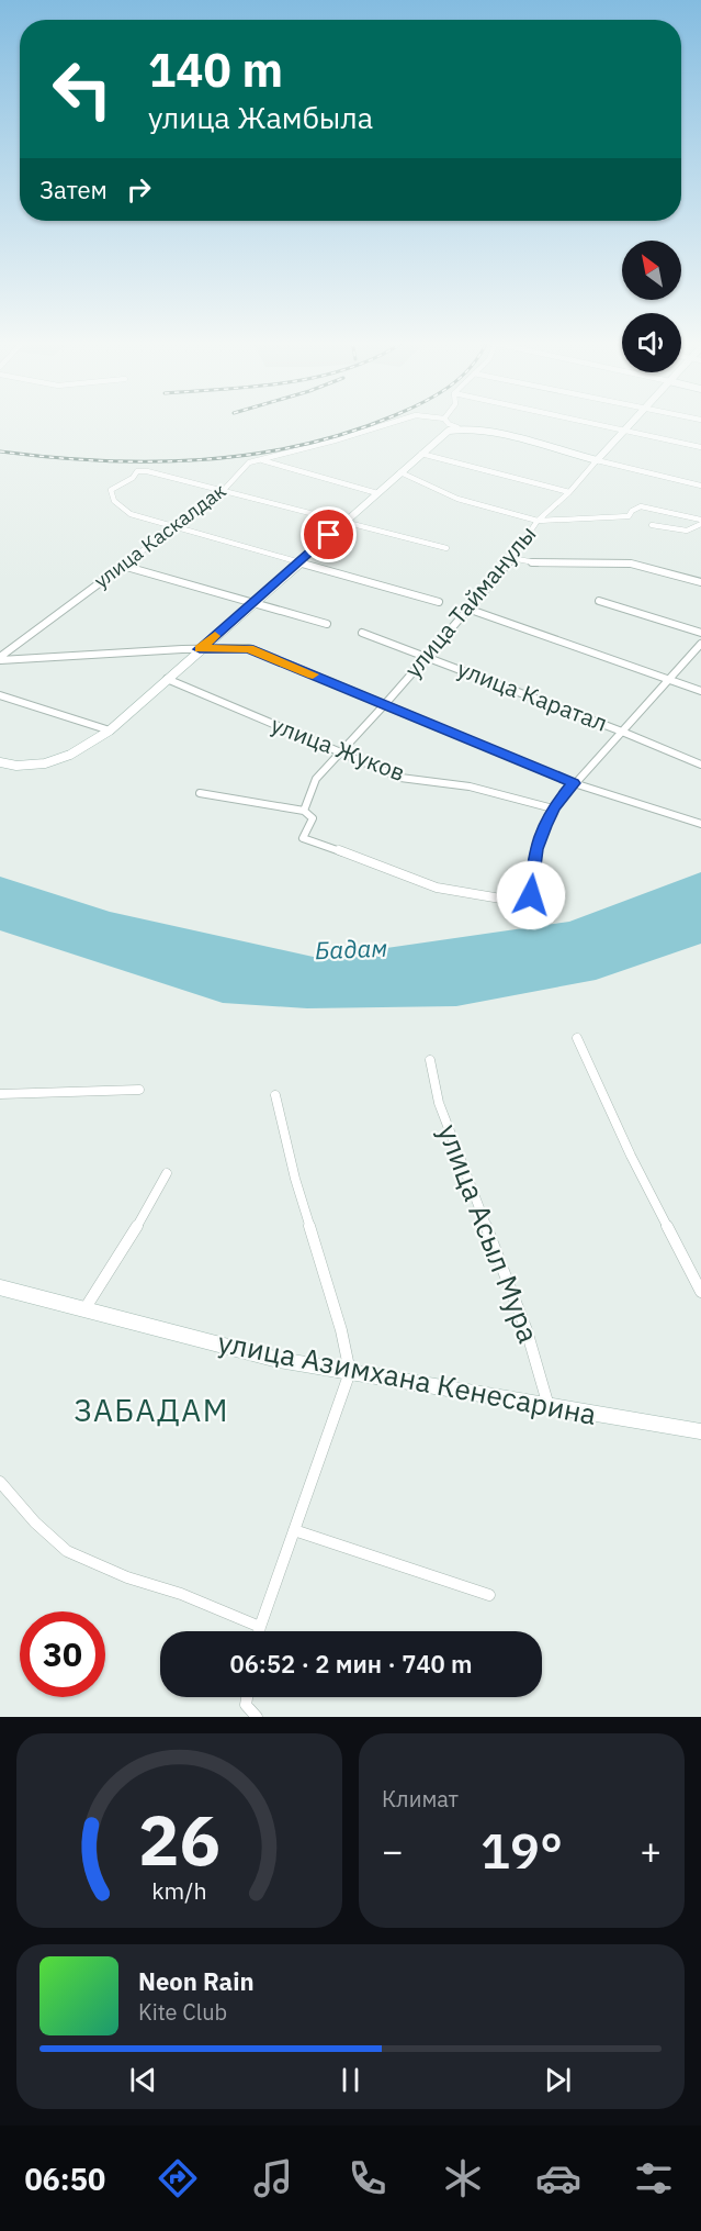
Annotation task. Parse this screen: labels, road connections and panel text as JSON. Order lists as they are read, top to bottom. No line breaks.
{"streets":{"street":["улица Каскалдак","улица Тайманулы","улица Каратал","улица Жуков","улица Асыл Мура","улица Азимхана Кенесарина"]},"crossings":[["улица Тайманулы","улица Каратал"],["улица Тайманулы","улица Жуков"],["улица Асыл Мура","улица Азимхана Кенесарина"]],"districts":["ЗАБАДАМ"],"water":["Бадам"],"north":"top left","page":{"turn":["140 m","улица Жамбыла"],"then":"Затем","limit":"30","trip":"06:52 · 2 мин · 740 m","tile":"Климат","heat":["−","19°","+"],"song":["Neon Rain","Kite Club"],"tabs":"06:50","gauge":["26","km/h"]}}
